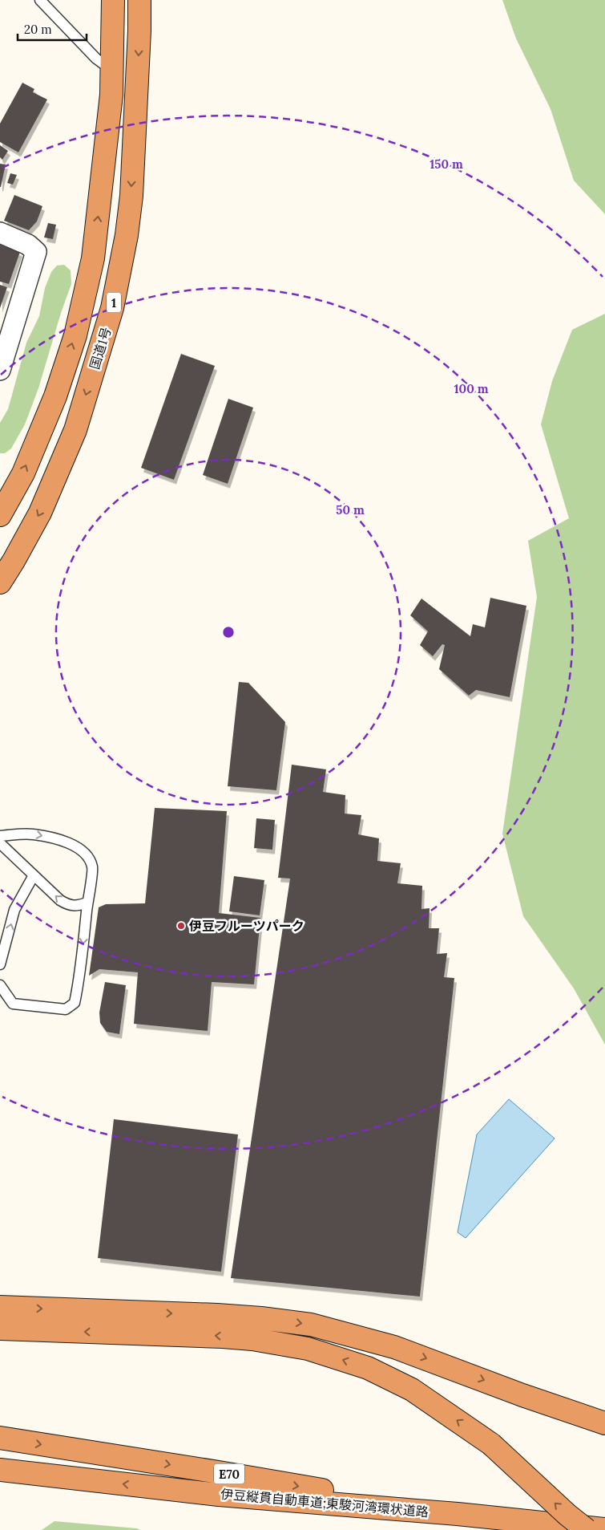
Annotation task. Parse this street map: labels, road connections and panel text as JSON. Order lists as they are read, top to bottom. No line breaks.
{"streets":{"highway":["1","国道1号","E70","伊豆縦貫自動車道;東駿河湾環状道路"]},"places":["伊豆フルーツパーク"],"scale_bar":"20 m","rings":["150 m","100 m","50 m"]}
